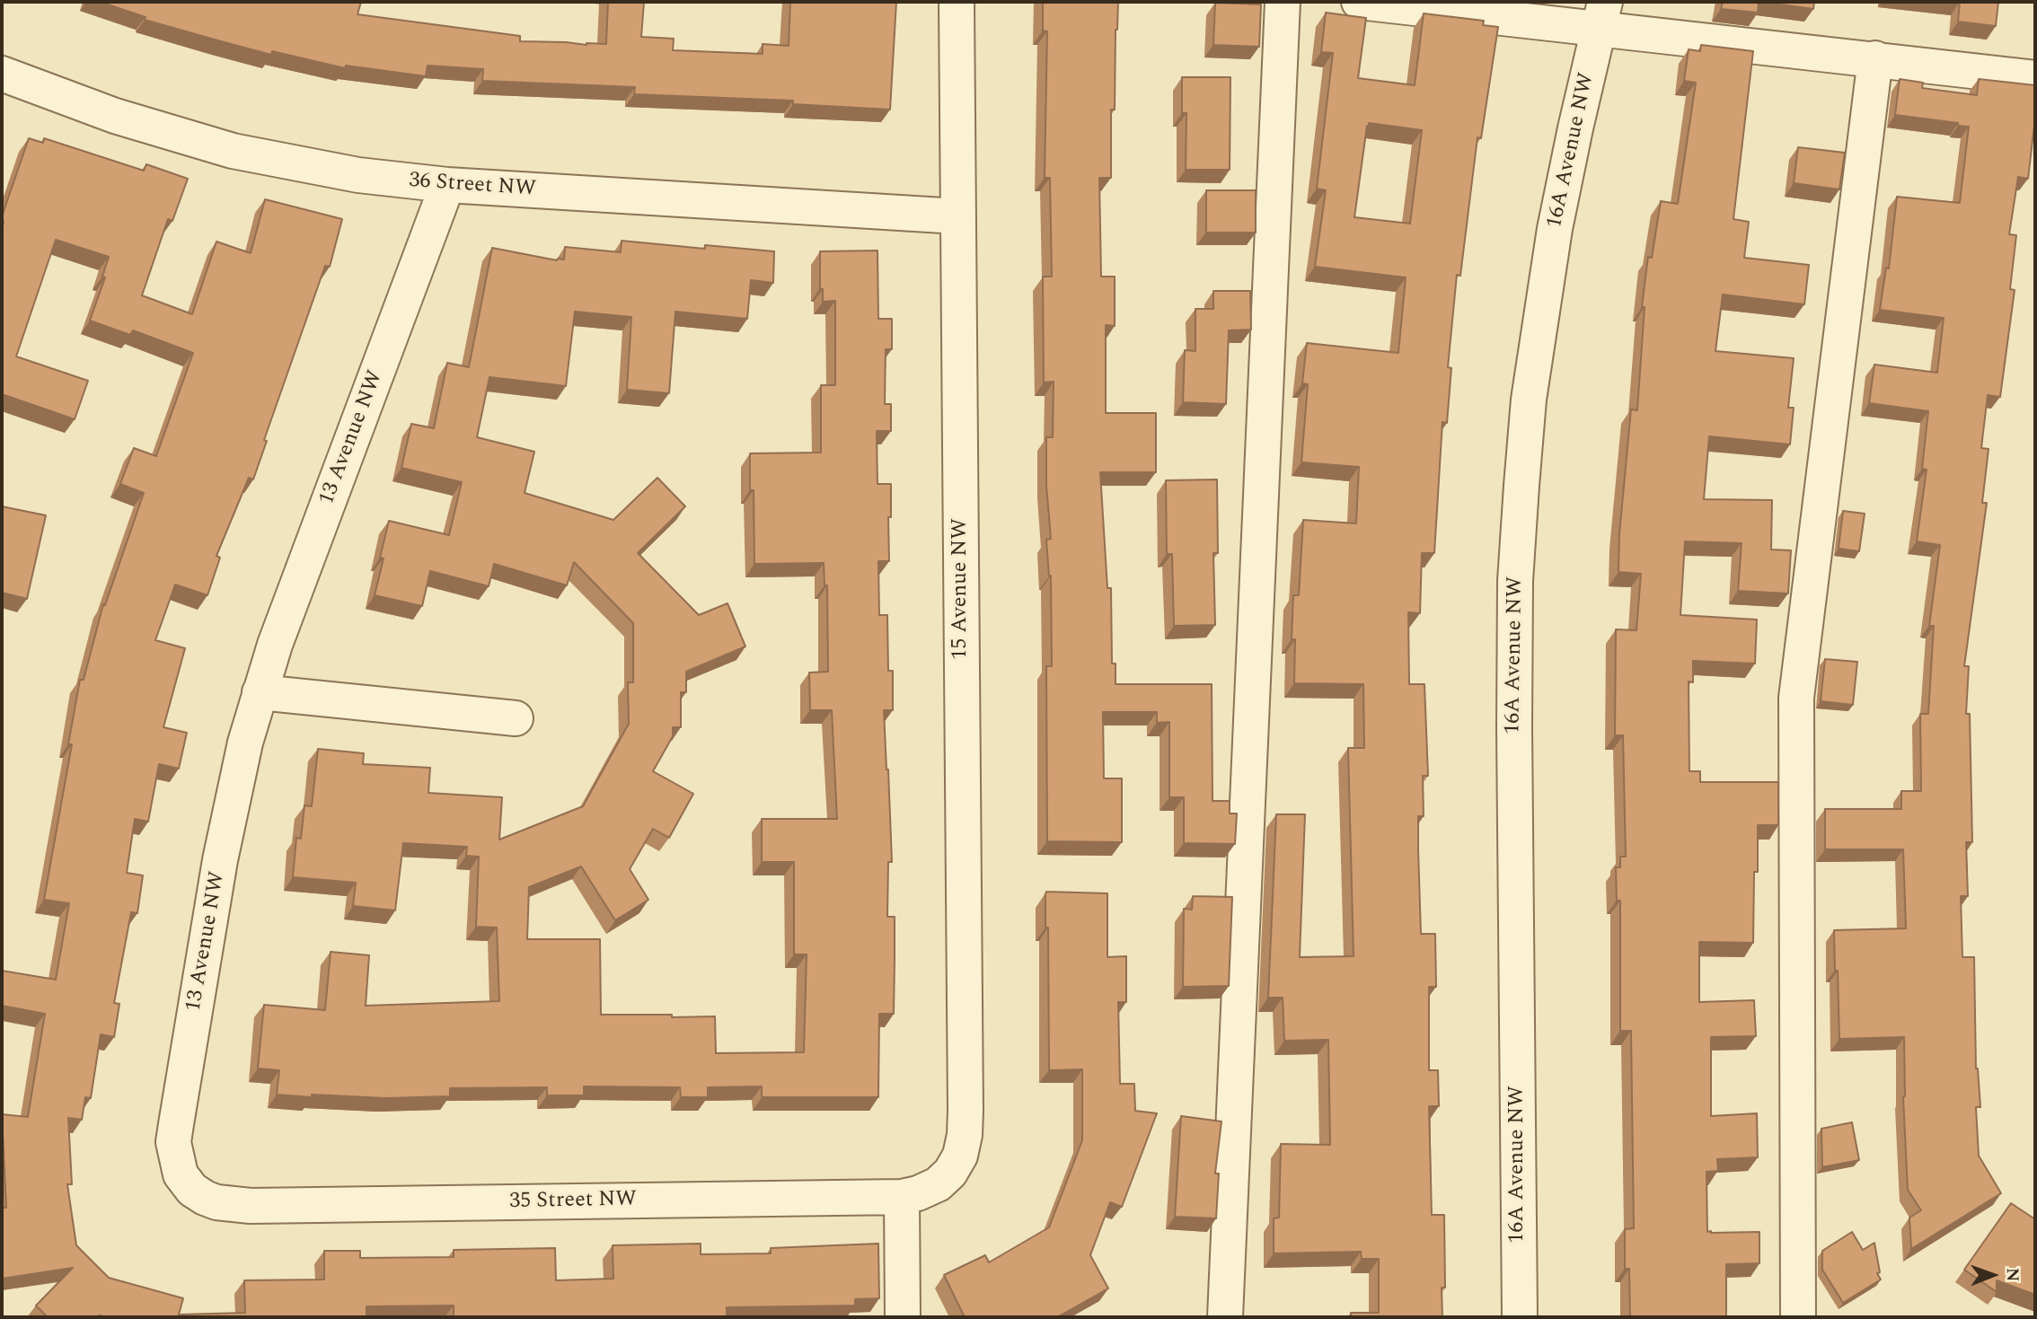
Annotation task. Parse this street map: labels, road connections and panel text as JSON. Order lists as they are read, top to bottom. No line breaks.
{"streets":{"street":["16A Avenue NW","36 Street NW","13 Avenue NW","15 Avenue NW","35 Street NW"]},"crossings":[["36 Street NW","13 Avenue NW"],["36 Street NW","15 Avenue NW"],["13 Avenue NW","35 Street NW"],["15 Avenue NW","35 Street NW"]],"north":"right"}
